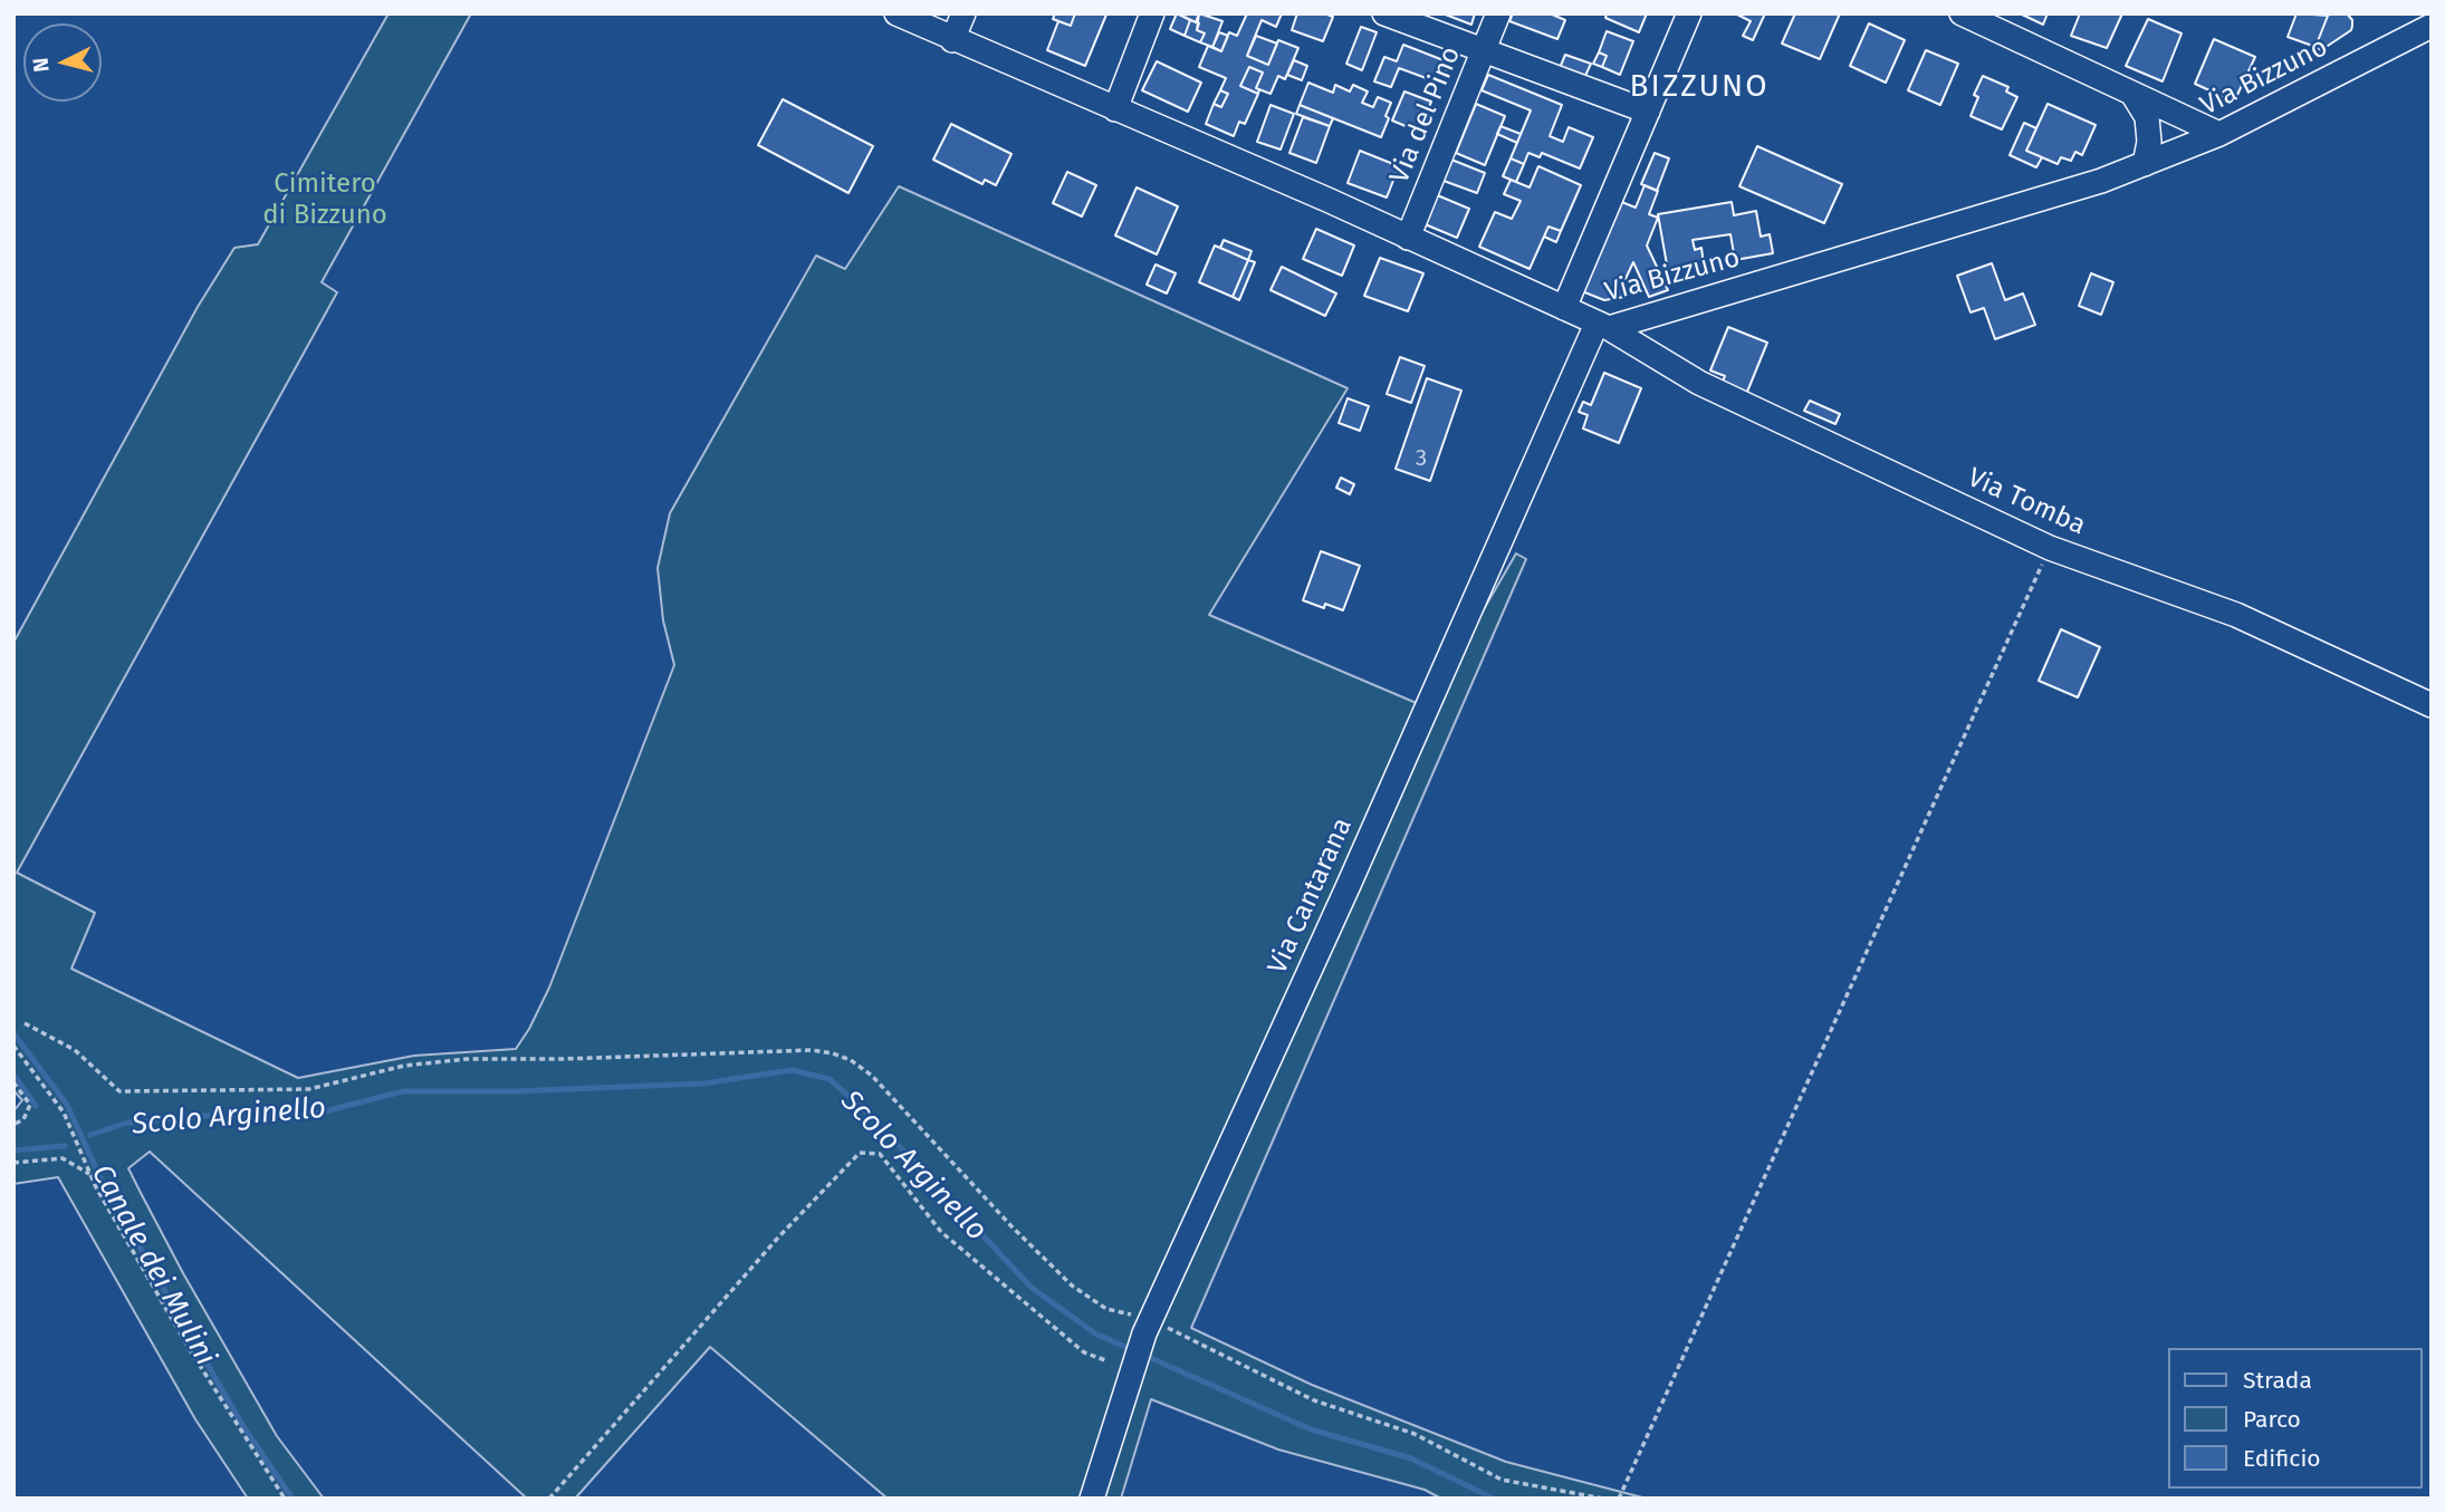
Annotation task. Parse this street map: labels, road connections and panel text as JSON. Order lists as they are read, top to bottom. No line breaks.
{"streets":{"street":["Via Bizzuno","Via del Pino","Via Tomba","Via Cantarana"]},"crossings":[["Via Bizzuno","Via del Pino"],["Via Bizzuno","Via Tomba"],["Via Bizzuno","Via Cantarana"],["Via Tomba","Via Cantarana"]],"districts":["BIZZUNO"],"water":["Scolo Arginello","Canale dei Mulini"],"parks":["Cimitero di Bizzuno"],"house_numbers":["3"],"legend":["Strada","Parco","Edificio"],"north":"left"}
